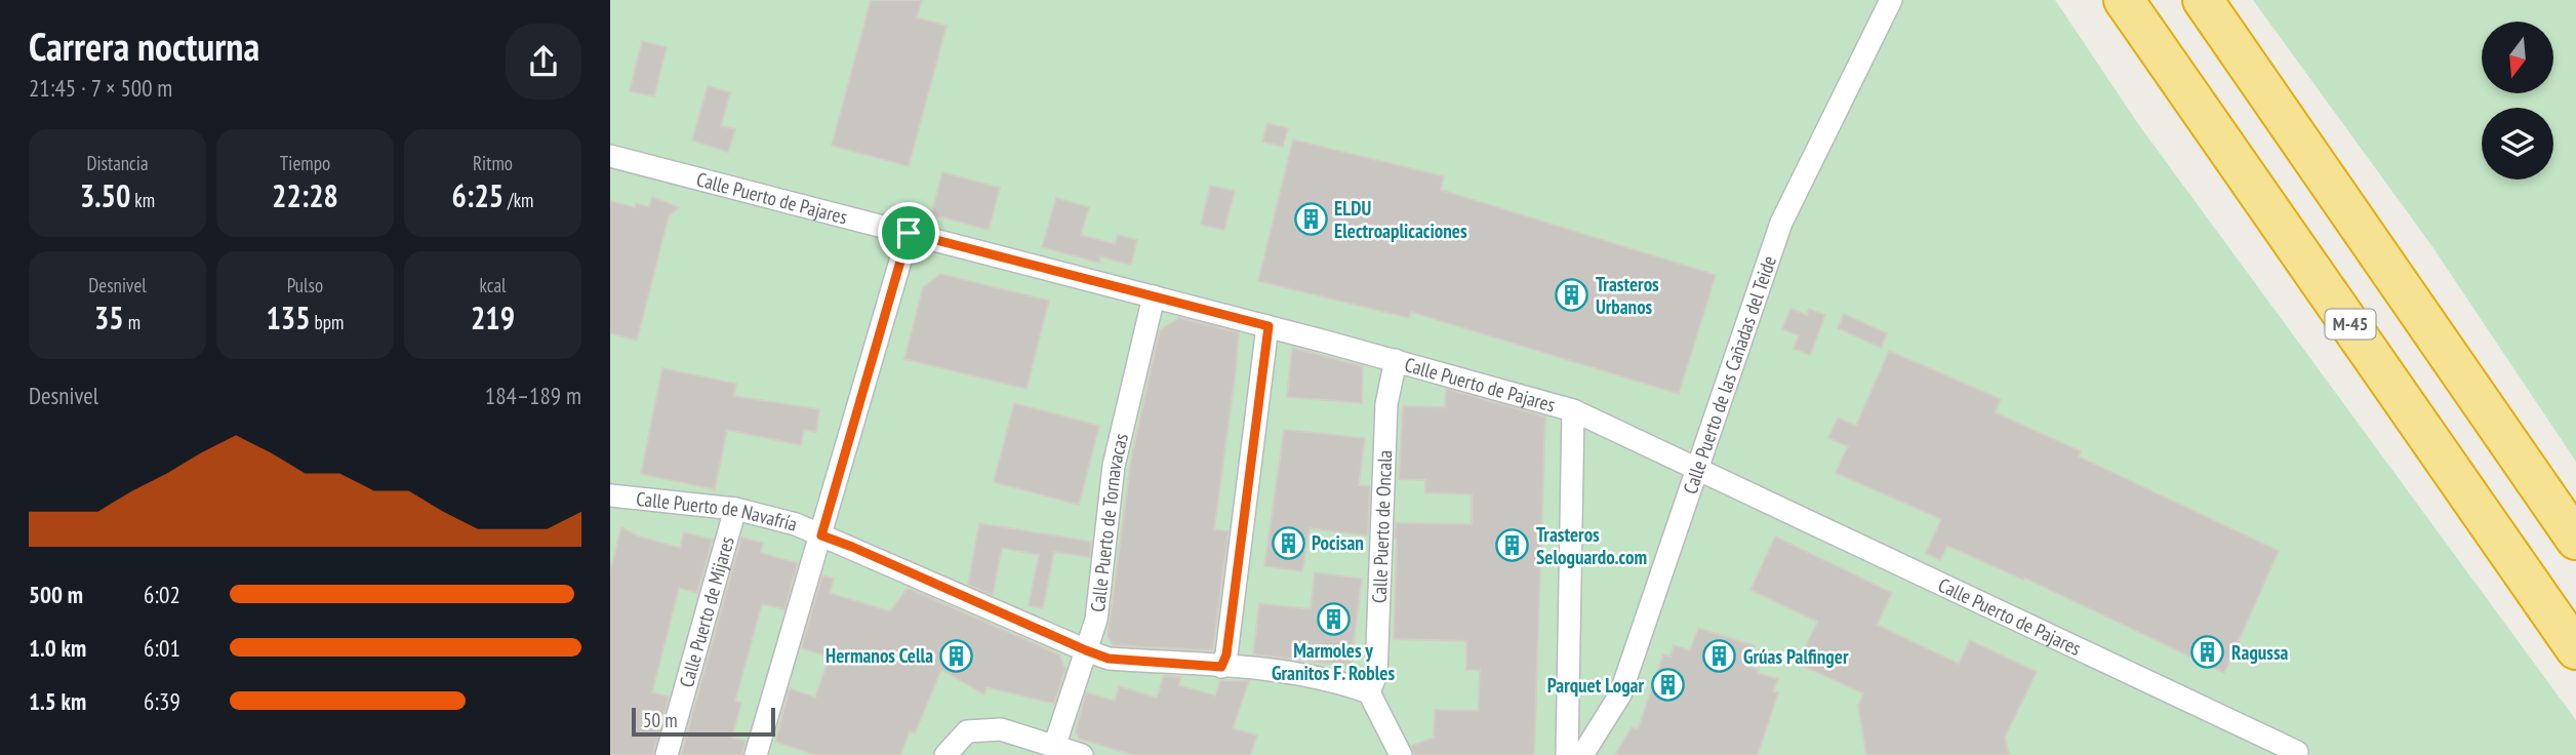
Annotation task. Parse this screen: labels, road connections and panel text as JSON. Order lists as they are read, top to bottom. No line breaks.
{"streets":{"highway":["M-45"],"street":["Calle Puerto de Pajares","Calle Puerto de las Cañadas del Teide","Calle Puerto de Navafría","Calle Puerto de Tornavacas","Calle Puerto de Oncala","Calle Puerto de Mijares"]},"crossings":[["Calle Puerto de Pajares","Calle Puerto de las Cañadas del Teide"],["Calle Puerto de Pajares","Calle Puerto de Tornavacas"],["Calle Puerto de Pajares","Calle Puerto de Oncala"],["Calle Puerto de Navafría","Calle Puerto de Tornavacas"],["Calle Puerto de Navafría","Calle Puerto de Oncala"],["Calle Puerto de Navafría","Calle Puerto de Mijares"]],"places":{"building":["ELDU Electroaplicaciones","Trasteros Urbanos","Pocisan","Trasteros Seloguardo.com","Marmoles y Granitos F. Robles","Ragussa","Hermanos Cella","Grúas Palfinger","Parquet Logar"]},"scale_bar":"50 m","north":"bottom","page":{"heading":["Carrera nocturna","21:45 · 7 × 500 m"],"stats":[["Distancia","3.50 km"],["Tiempo","22:28"],["Ritmo","6:25 /km"],["Desnivel","35 m"],["Pulso","135 bpm"],["kcal","219"]],"chart":["Desnivel","184–189 m"],"list":[{"name":"500 m","note":"6:02"},{"name":"1.0 km","note":"6:01"},{"name":"1.5 km","note":"6:39"}],"scale":"50 m"}}
